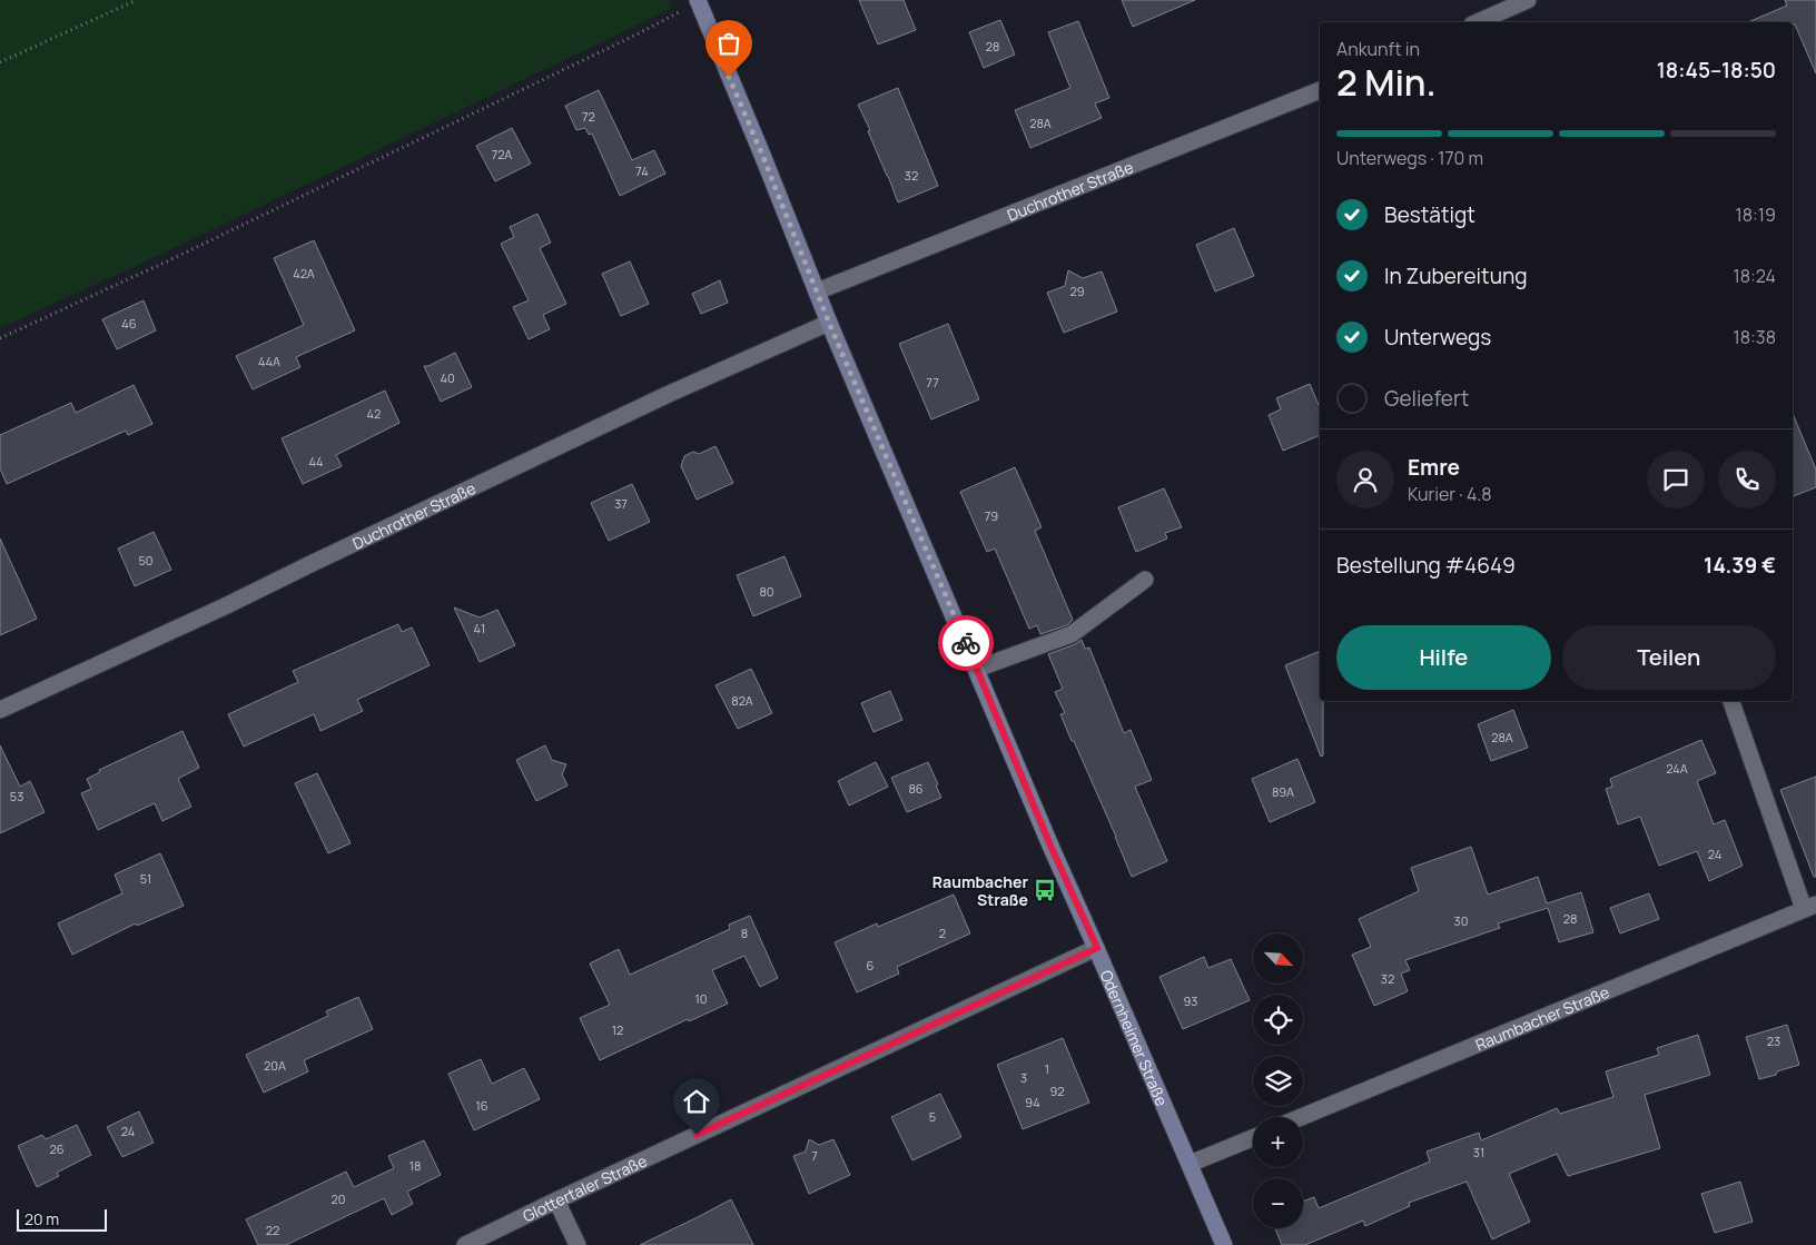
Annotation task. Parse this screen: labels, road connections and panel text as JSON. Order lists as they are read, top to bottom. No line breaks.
{"streets":{"street":["Duchrother Straße","Raumbacher Straße","Odernheimer Straße","Glottertaler Straße"]},"crossings":[["Duchrother Straße","Odernheimer Straße"],["Odernheimer Straße","Glottertaler Straße"]],"places":{"bus stop":["Raumbacher Straße"]},"house_numbers":["28","72","28A","72A","74","32","42A","29","46","44A","40","77","42","44","37","79","50","80","41","82A","28A","24A","86","89A","53","24","51","28","30","8","2","6","32","10","93","12","23","20A","1","3","92","94","16","5","24","26","31","7","18","20","22"],"scale_bar":"20 m","north":"bottom right","page":{"heading":["2 Min.","Ankunft in","18:45–18:50"],"panel":["Emre","Kurier · 4.8","Bestellung #4649","14.39 €"],"bar":"Unterwegs · 170 m","list":[["Bestätigt","18:19"],["In Zubereitung","18:24"],["Unterwegs","18:38"],"Geliefert"],"buttons":["Hilfe","Teilen"],"map_buttons":["+","−"],"scale":"20 m"}}
